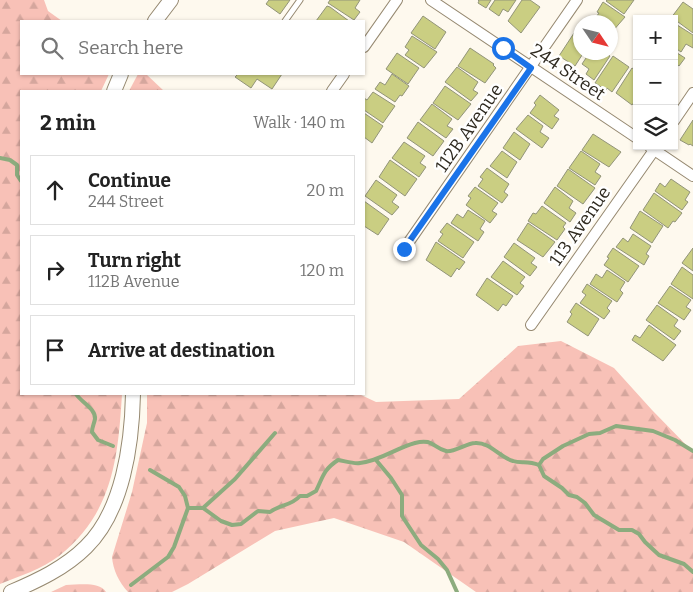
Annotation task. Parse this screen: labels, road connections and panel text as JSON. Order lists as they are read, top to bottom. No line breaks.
{"streets":{"street":["244 Street","112B Avenue","113 Avenue"]},"crossings":[["244 Street","112B Avenue"]],"north":"bottom right","page":{"map_buttons":["+","−"],"search":"Search here","heading":["2 min","Walk · 140 m"],"list":[["Continue","244 Street","20 m"],["Turn right","112B Avenue","120 m"],"Arrive at destination"]}}
